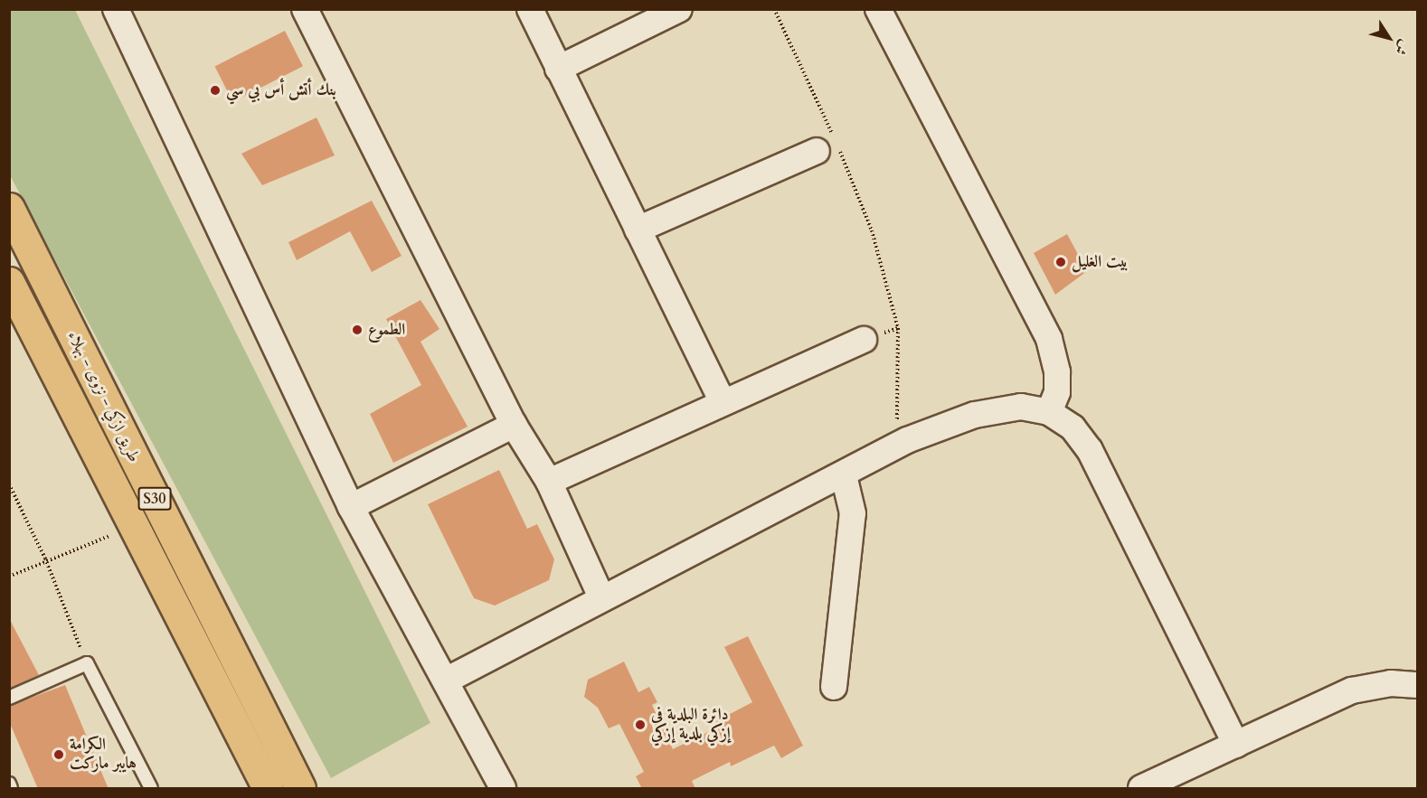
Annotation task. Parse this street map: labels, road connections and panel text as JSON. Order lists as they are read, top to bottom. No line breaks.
{"streets":{"main road":["طريق ازكي - نزوى - بهلاء","S30"]},"places":["بنك أتش أس بي سي","بيت الغليل","الطموع","دائرة البلدية في إزكي بلدية إزكي","الكرامة هايبر ماركت"],"north":"bottom right"}
